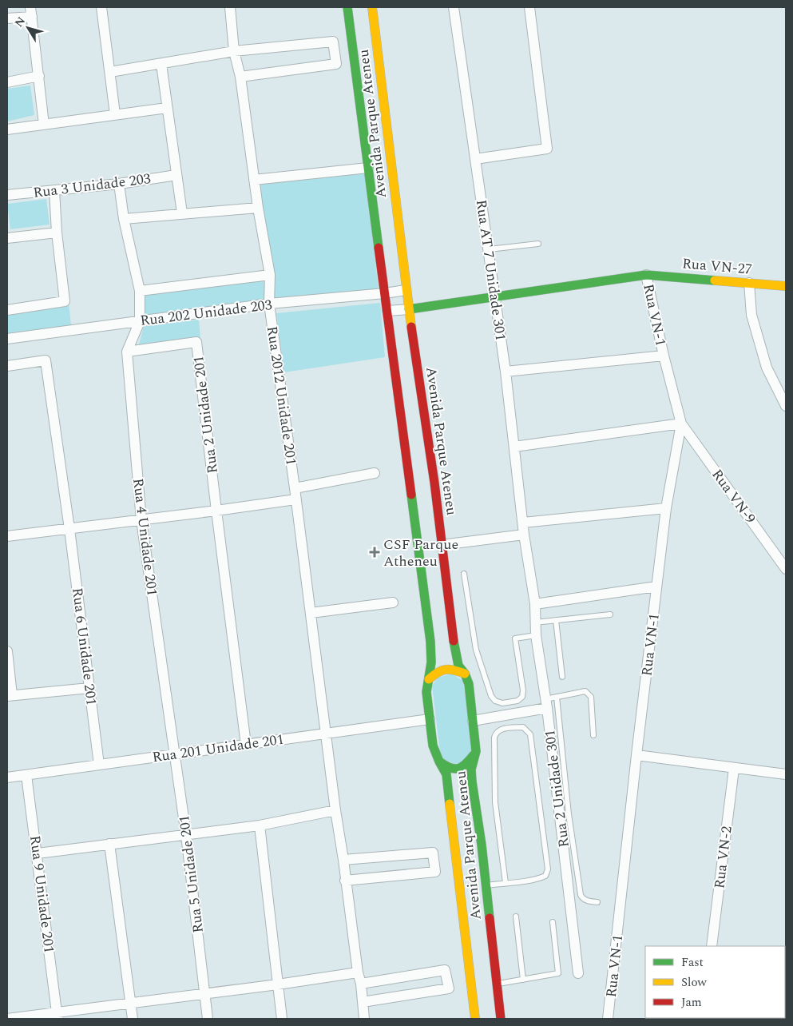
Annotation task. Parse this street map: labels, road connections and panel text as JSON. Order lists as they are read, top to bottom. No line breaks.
{"streets":{"street":["Avenida Parque Ateneu","Rua 3 Unidade 203","Rua VN-27","Rua AT 7 Unidade 301","Rua 202 Unidade 203","Rua VN-1","Rua 2012 Unidade 201","Rua 2 Unidade 201","Rua VN-9","Rua 4 Unidade 201","Rua 6 Unidade 201","Rua 201 Unidade 201","Rua 2 Unidade 301","Rua VN-2","Rua 5 Unidade 201","Rua 9 Unidade 201"]},"crossings":[["Avenida Parque Ateneu","Rua VN-27"],["Avenida Parque Ateneu","Rua 202 Unidade 203"],["Avenida Parque Ateneu","Rua 201 Unidade 201"],["Rua VN-27","Rua AT 7 Unidade 301"],["Rua VN-27","Rua VN-1"],["Rua AT 7 Unidade 301","Rua 2 Unidade 301"],["Rua 202 Unidade 203","Rua 2012 Unidade 201"],["Rua 202 Unidade 203","Rua 4 Unidade 201"],["Rua VN-1","Rua VN-9"],["Rua 2012 Unidade 201","Rua 201 Unidade 201"],["Rua 2 Unidade 201","Rua 4 Unidade 201"],["Rua 2 Unidade 201","Rua 201 Unidade 201"],["Rua 4 Unidade 201","Rua 201 Unidade 201"],["Rua 4 Unidade 201","Rua 5 Unidade 201"],["Rua 6 Unidade 201","Rua 201 Unidade 201"],["Rua 201 Unidade 201","Rua 5 Unidade 201"],["Rua 201 Unidade 201","Rua 9 Unidade 201"]],"places":{"health":["CSF Parque Atheneu"]},"legend":["Fast","Slow","Jam"],"north":"top left"}
